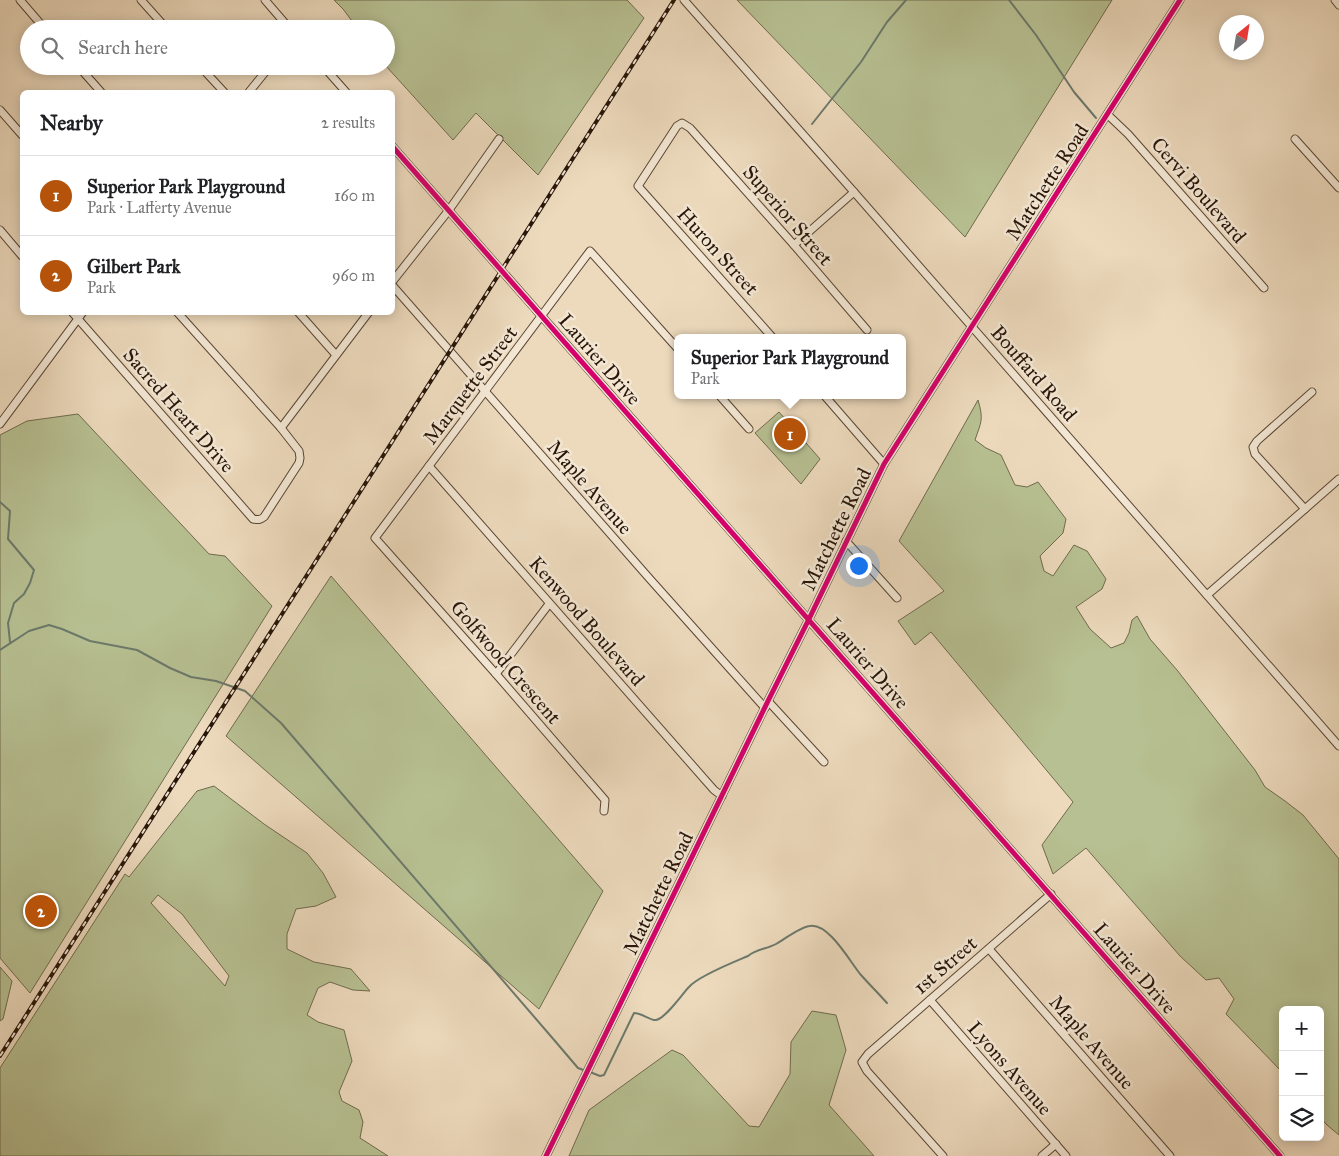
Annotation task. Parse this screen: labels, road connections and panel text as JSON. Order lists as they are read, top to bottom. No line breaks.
{"streets":{"street":["Matchette Road","Cervi Boulevard","Superior Street","Huron Street","Laurier Drive","Bouffard Road","Marquette Street","Sacred Heart Drive","Maple Avenue","Kenwood Boulevard","Golfwood Crescent","1st Street","Lyons Avenue"]},"crossings":[["Matchette Road","Cervi Boulevard"],["Matchette Road","Laurier Drive"],["Matchette Road","Bouffard Road"],["Matchette Road","Maple Avenue"],["Matchette Road","Kenwood Boulevard"],["Superior Street","Huron Street"],["Laurier Drive","Marquette Street"],["Laurier Drive","1st Street"],["Marquette Street","Maple Avenue"],["Marquette Street","Kenwood Boulevard"],["Marquette Street","Golfwood Crescent"],["Maple Avenue","1st Street"],["1st Street","Lyons Avenue"]],"north":"top right","page":{"search":"Search here","heading":["Nearby","2 results"],"list":[{"mark":"1","name":"Superior Park Playground","note":"Park · Lafferty Avenue","value":"160 m"},{"mark":"2","name":"Gilbert Park","note":"Park","value":"960 m"}],"popup":["Superior Park Playground","Park"],"pins":["1","2"],"map_buttons":["+","−"]}}
